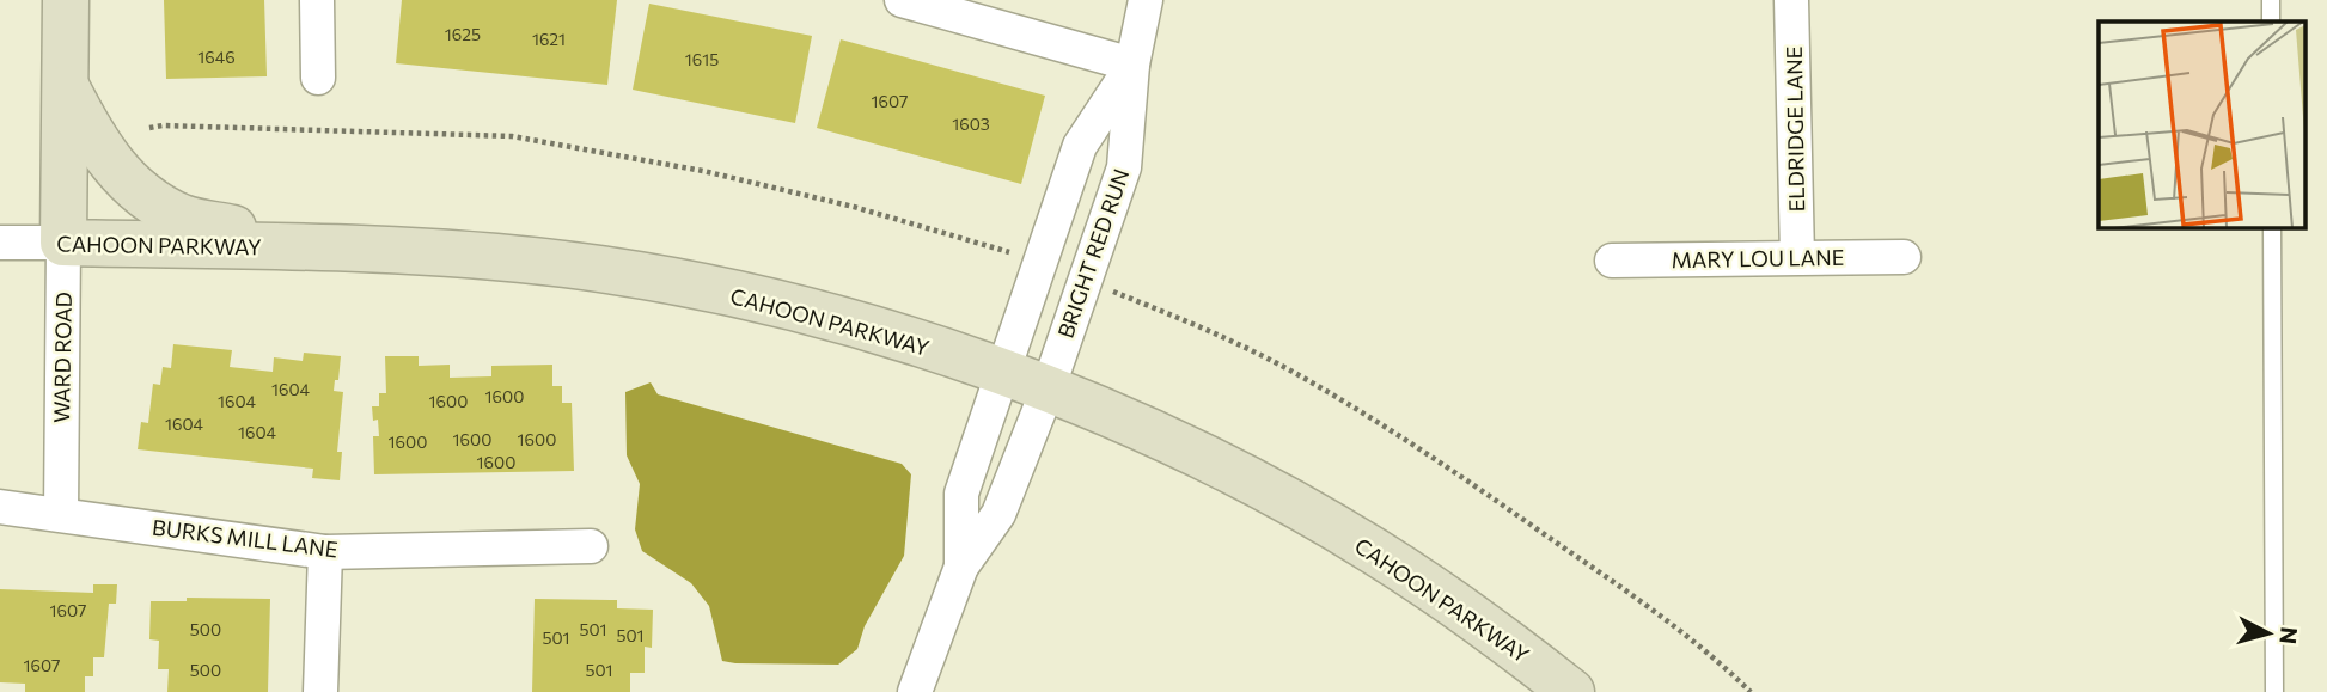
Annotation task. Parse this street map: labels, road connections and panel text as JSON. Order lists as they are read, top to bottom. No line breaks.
{"streets":{"street":["ELDRIDGE LANE","CAHOON PARKWAY","BRIGHT RED RUN","MARY LOU LANE","WARD ROAD","BURKS MILL LANE"]},"crossings":[["ELDRIDGE LANE","MARY LOU LANE"],["CAHOON PARKWAY","BRIGHT RED RUN"],["CAHOON PARKWAY","WARD ROAD"],["WARD ROAD","BURKS MILL LANE"]],"house_numbers":["1625","1621","1646","1615","1607","1603","1604","1600","1604","1600","1604","1604","1600","1600","1600","1600","1607","500","501","501","501","1607","500","501"],"north":"right"}
